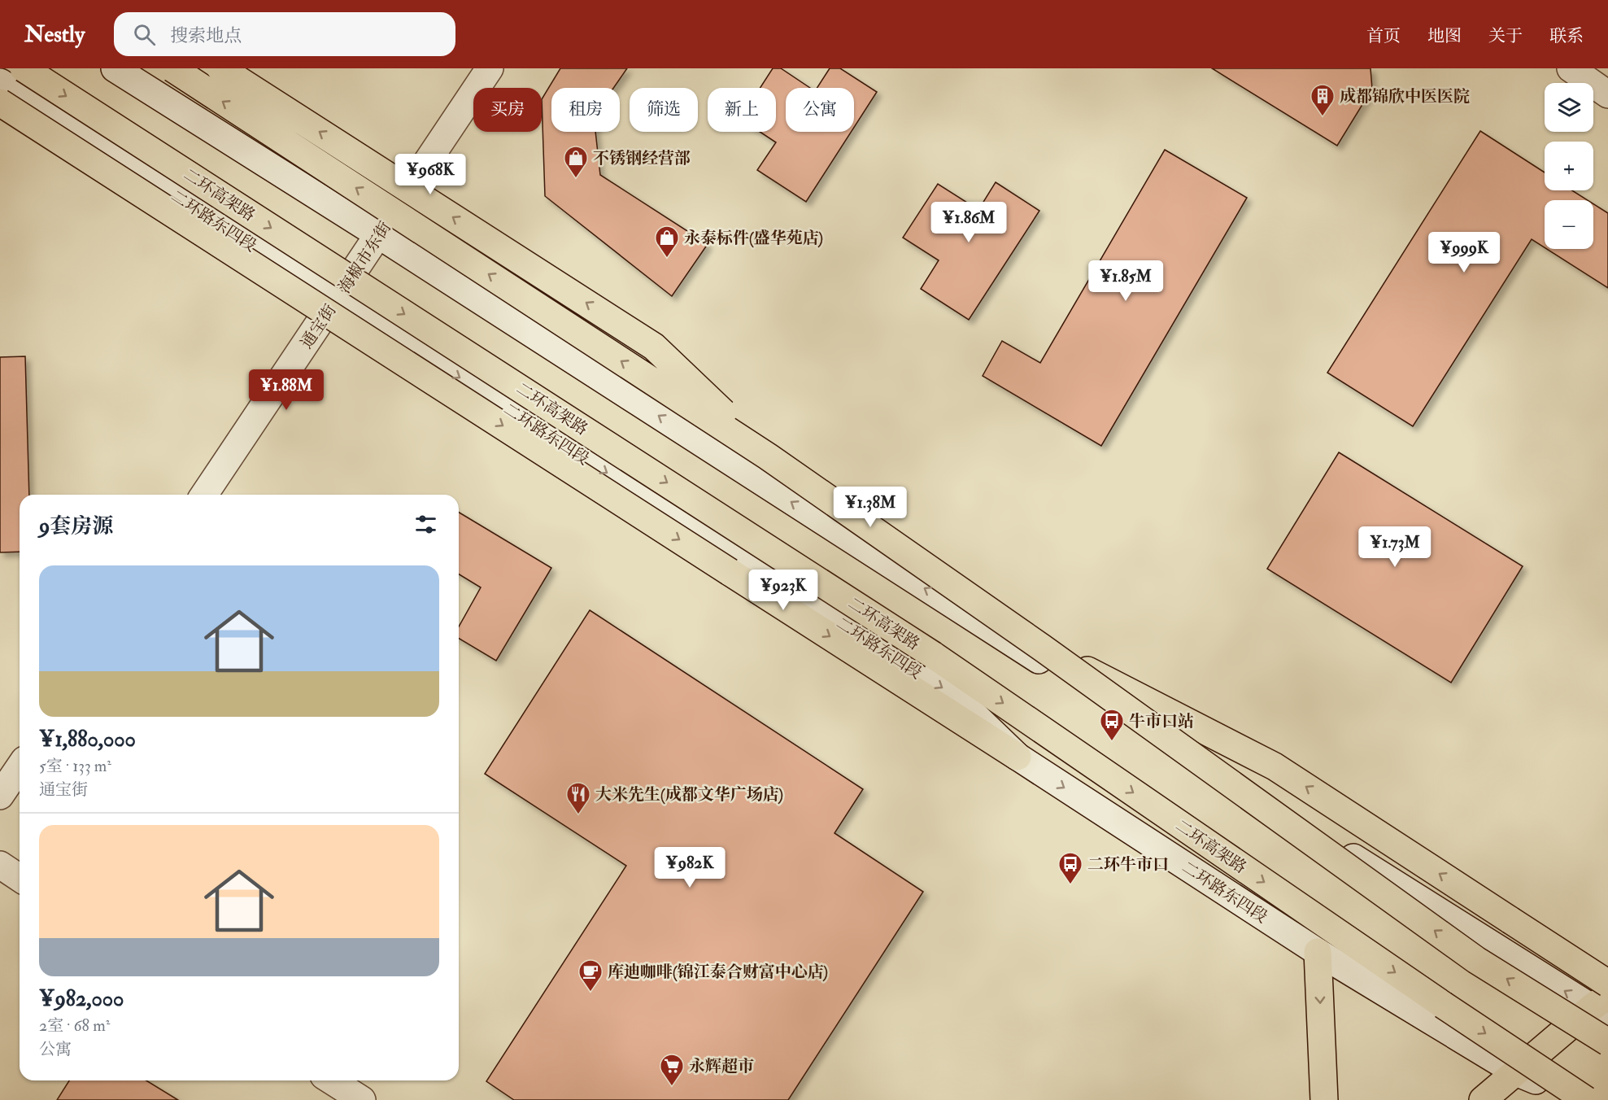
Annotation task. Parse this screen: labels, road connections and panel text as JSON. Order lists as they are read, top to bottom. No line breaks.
{"streets":{"main road":["二环高架路","二环路东四段","海椒市东街","通宝街"]},"crossings":[["二环高架路","二环路东四段"],["二环路东四段","海椒市东街"],["二环路东四段","通宝街"],["海椒市东街","通宝街"]],"places":{"building":["成都锦欣中医医院"],"shop":["不锈钢经营部","永泰标件(盛华苑店)"],"bus stop":["牛市口站","二环牛市口"],"restaurant":["大米先生(成都文华广场店)"],"cafe":["库迪咖啡(锦江泰合财富中心店)"],"supermarket":["永辉超市"]},"page":{"header":"Nestly","search":"搜索地点","nav":["首页","地图","关于","联系"],"map_buttons":["+","−"],"chip":["买房","租房","筛选","新上","公寓"],"price":["¥968K","¥1.86M","¥999K","¥1.85M","¥1.88M","¥1.38M","¥1.73M","¥923K","¥982K"],"heading":"9套房源","list":[{"name":"¥1,880,000","note":"5室 · 133 m² · 通宝街"},{"name":"¥982,000","note":"2室 · 68 m² · 公寓"}]}}
